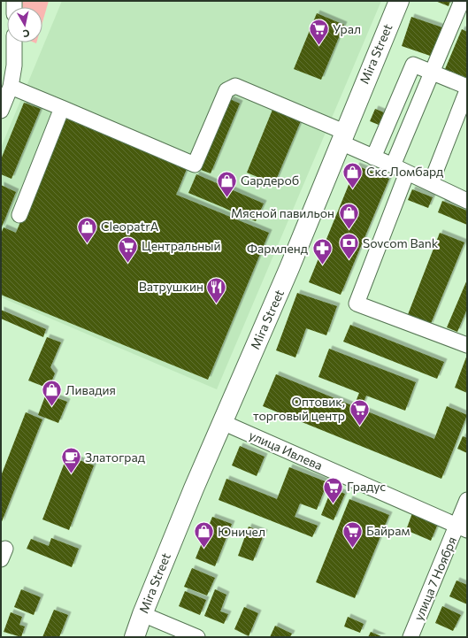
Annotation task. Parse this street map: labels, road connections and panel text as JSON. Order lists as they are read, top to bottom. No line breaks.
{"streets":{"main road":["Mira Street"],"street":["улица Ивлева","улица 7 Ноября"]},"crossings":[["Mira Street","улица Ивлева"],["улица Ивлева","улица 7 Ноября"]],"places":{"supermarket":["Урал","Центральный","Оптовик, торговый центр","Градус","Байрам"],"shop":["Скс Ломбард","Gардероб","Мясной павильон","CleopatrA","Ливадия","Юничел"],"bank":["Sovcom Bank"],"pharmacy":["Фармленд"],"restaurant":["Ватрушкин"],"cafe":["Златоград"]},"north":"bottom"}
